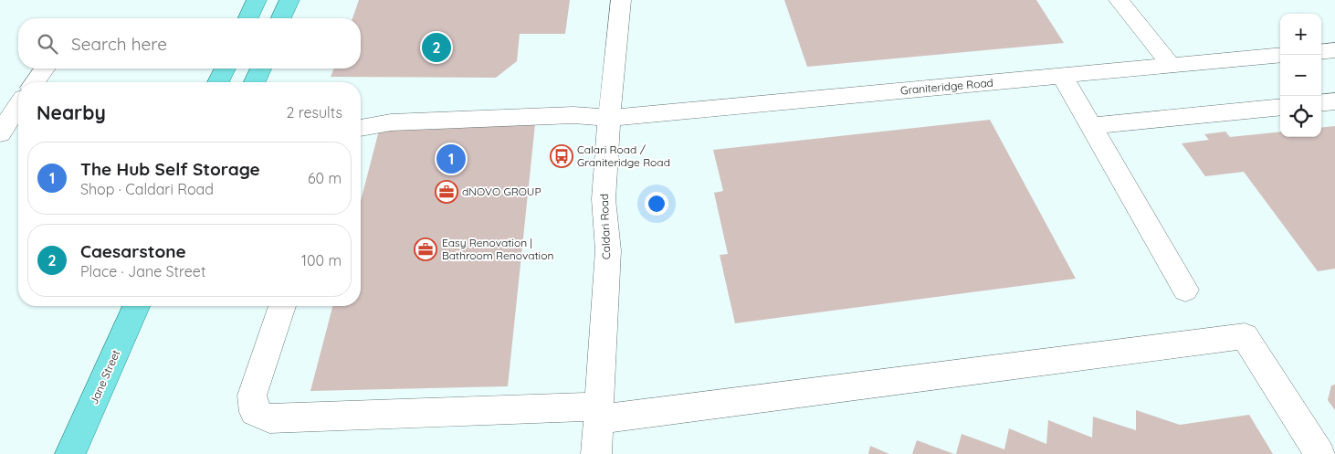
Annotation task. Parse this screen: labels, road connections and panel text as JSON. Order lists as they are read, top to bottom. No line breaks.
{"streets":{"main road":["Jane Street"],"street":["Graniteridge Road","Caldari Road"]},"crossings":[["Graniteridge Road","Caldari Road"]],"places":{"bus stop":["Calari Road / Graniteridge Road"],"office":["dNOVO GROUP","Easy Renovation | Bathroom Renovation"]},"page":{"map_buttons":["+","−"],"search":"Search here","pins":["2","1"],"heading":["Nearby","2 results"],"list":[{"mark":"1","name":"The Hub Self Storage","note":"Shop · Caldari Road","value":"60 m"},{"mark":"2","name":"Caesarstone","note":"Place · Jane Street","value":"100 m"}]}}
